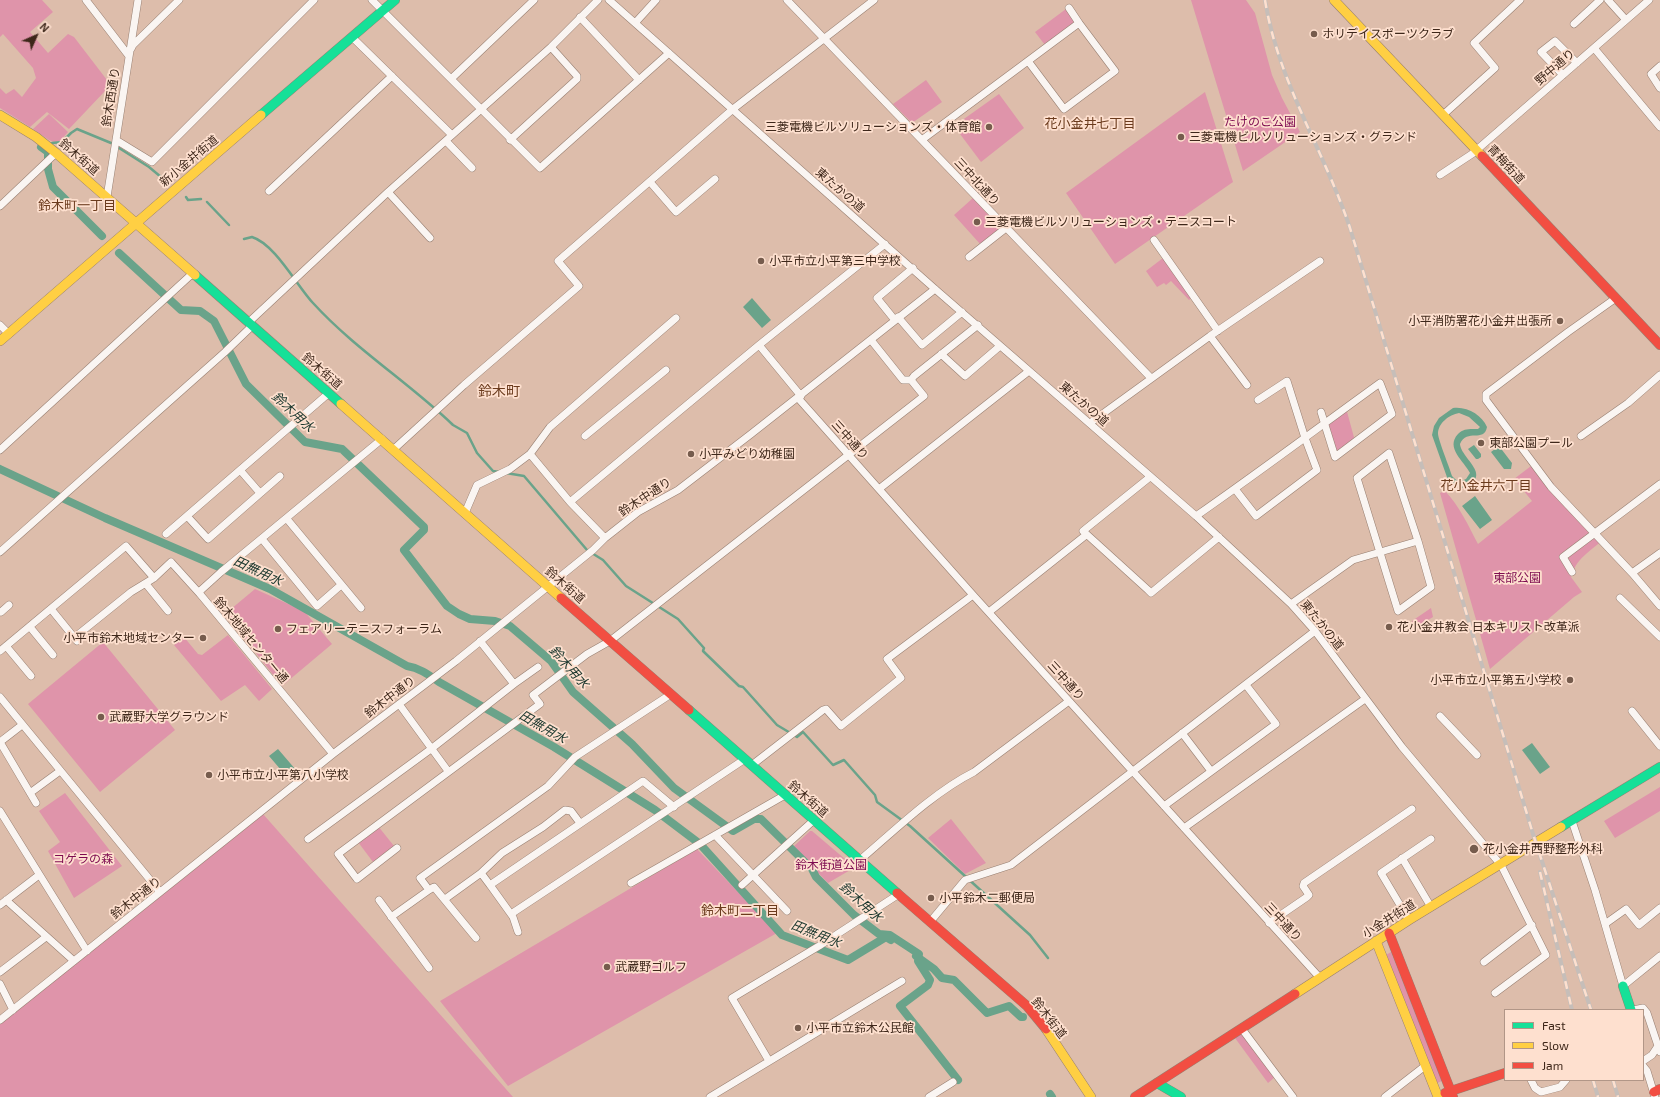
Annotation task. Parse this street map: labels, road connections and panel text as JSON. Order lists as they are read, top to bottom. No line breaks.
{"streets":{"main road":["鈴木街道","新小金井街道","青梅街道","小金井街道"],"street":["野中通り","鈴木西通り","三中北通り","東たかの道","三中通り","鈴木中通り","鈴木地域センター通"]},"crossings":[["野中通り","青梅街道"],["鈴木西通り","鈴木街道"],["鈴木街道","新小金井街道"],["鈴木街道","鈴木中通り"],["鈴木街道","鈴木地域センター通"],["東たかの道","鈴木中通り"],["東たかの道","小金井街道"],["三中通り","鈴木中通り"],["三中通り","小金井街道"],["鈴木中通り","鈴木地域センター通"]],"districts":["花小金井七丁目","鈴木町一丁目","鈴木町","花小金井六丁目","鈴木町二丁目"],"water":["鈴木用水","田無用水"],"parks":["たけのこ公園","東部公園","コゲラの森","鈴木街道公園"],"places":["ホリデイスポーツクラブ","三菱電機ビルソリューションズ・体育館","三菱電機ビルソリューションズ・グランド","三菱電機ビルソリューションズ・テニスコート","小平市立小平第三中学校","小平消防署花小金井出張所","東部公園プール","小平みどり幼稚園","花小金井教会 日本キリスト改革派","フェアリーテニスフォーラム","小平市鈴木地域センター","小平市立小平第五小学校","武蔵野大学グラウンド","小平市立小平第八小学校","花小金井西野整形外科","小平鈴木二郵便局","武蔵野ゴルフ","小平市立鈴木公民館"],"legend":["Fast","Slow","Jam"],"north":"top right"}
